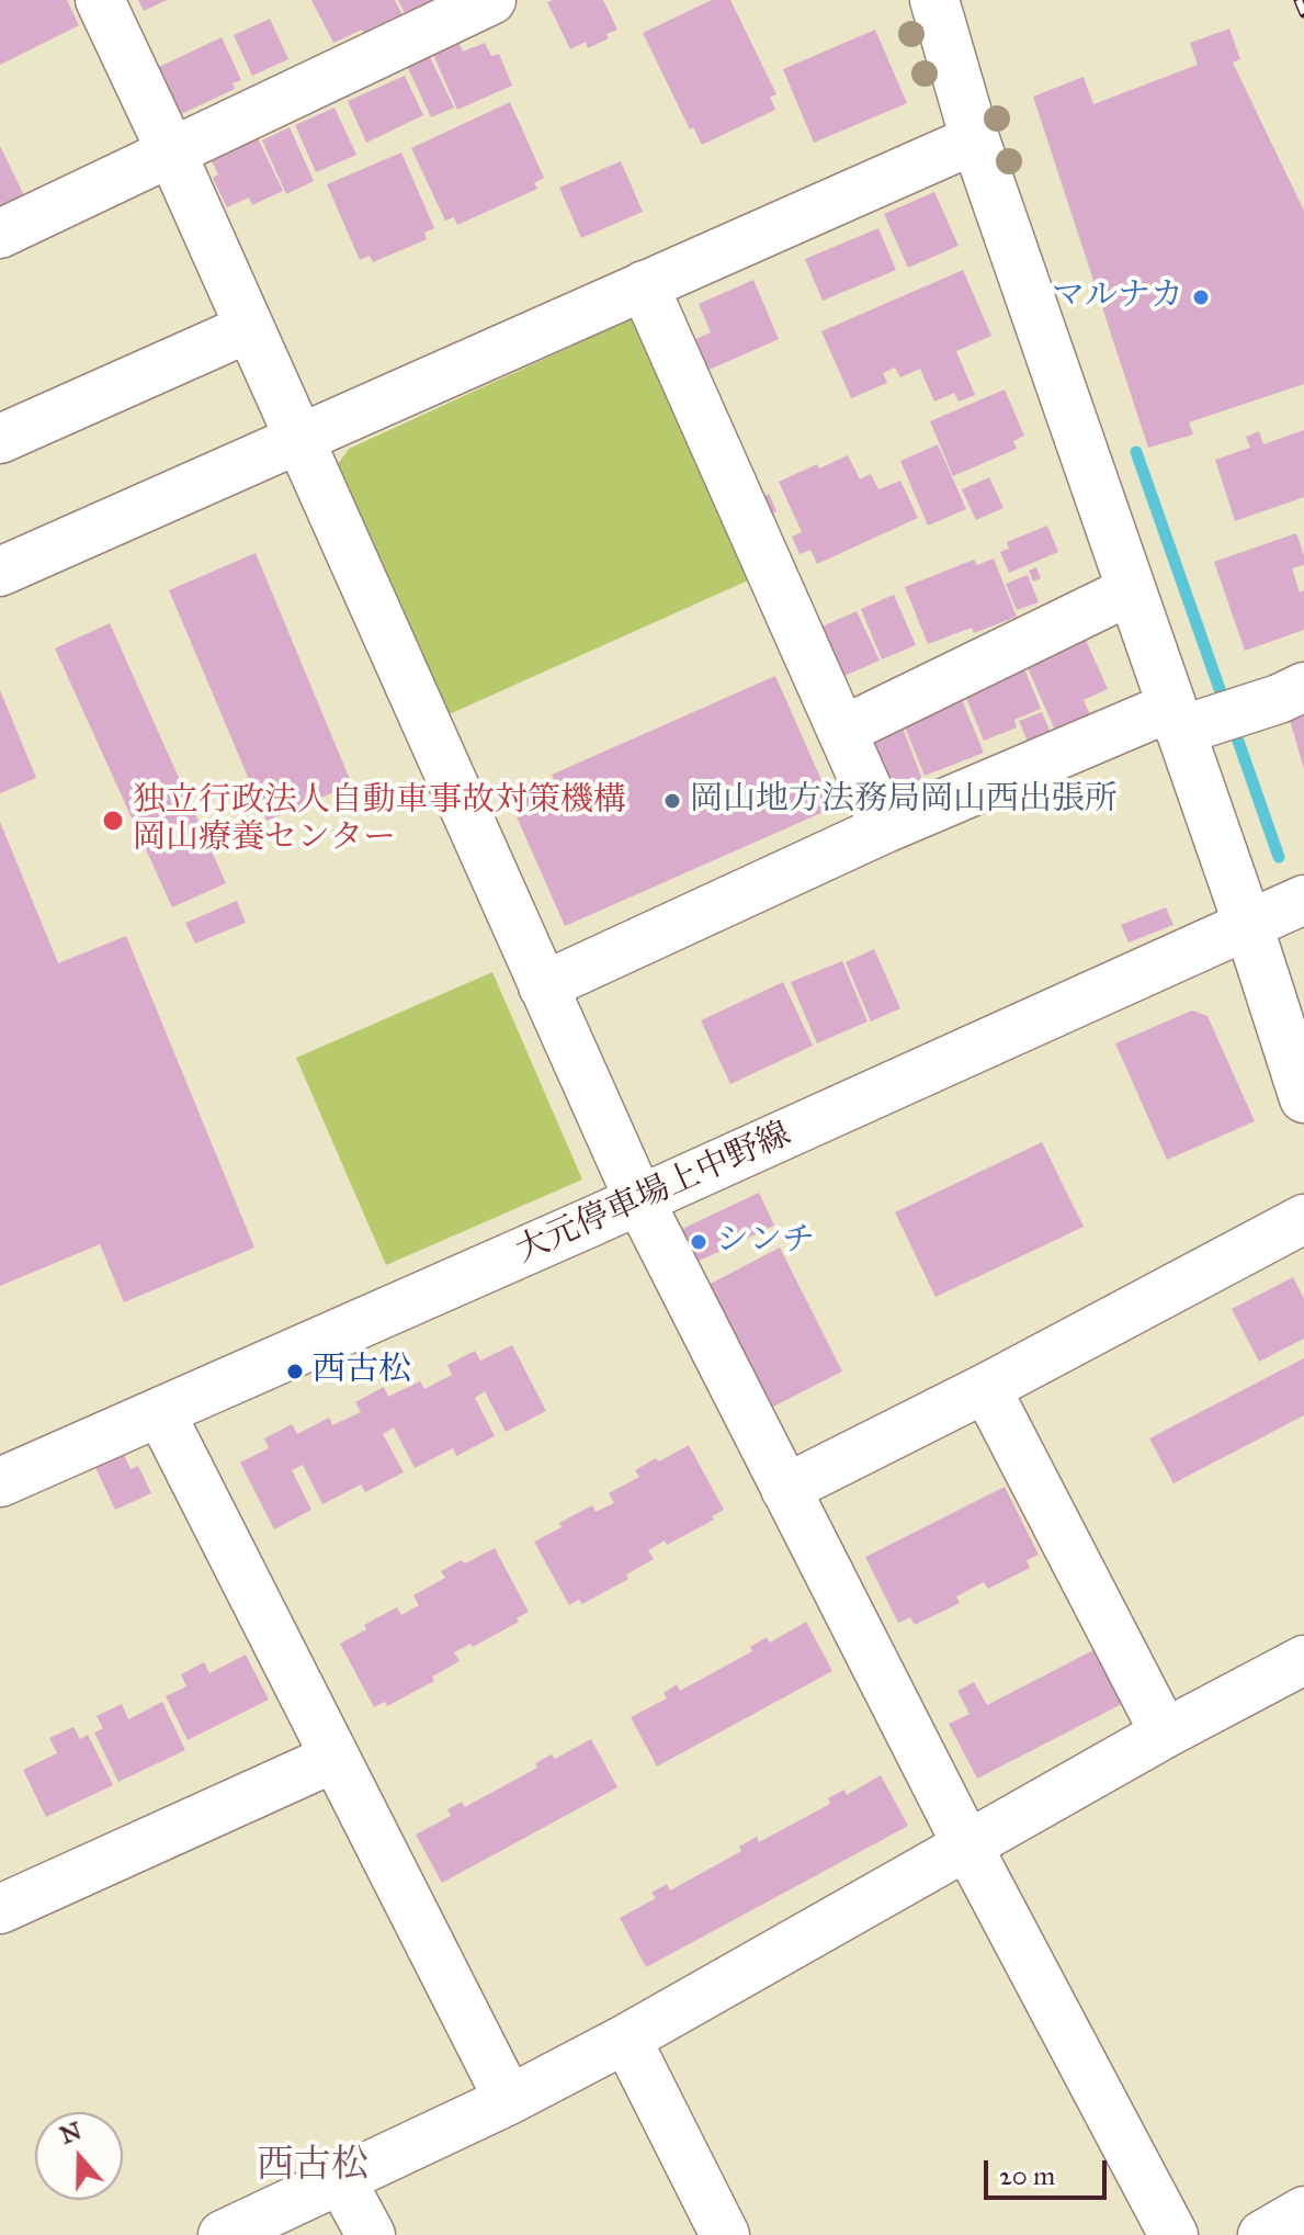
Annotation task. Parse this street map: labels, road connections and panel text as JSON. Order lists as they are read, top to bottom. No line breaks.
{"streets":{"street":["大元停車場上中野線"]},"districts":["西古松"],"places":["マルナカ","岡山地方法務局岡山西出張所","独立行政法人自動車事故対策機構 岡山療養センター","シンチ","西古松"],"scale_bar":"20 m","north":"top"}
